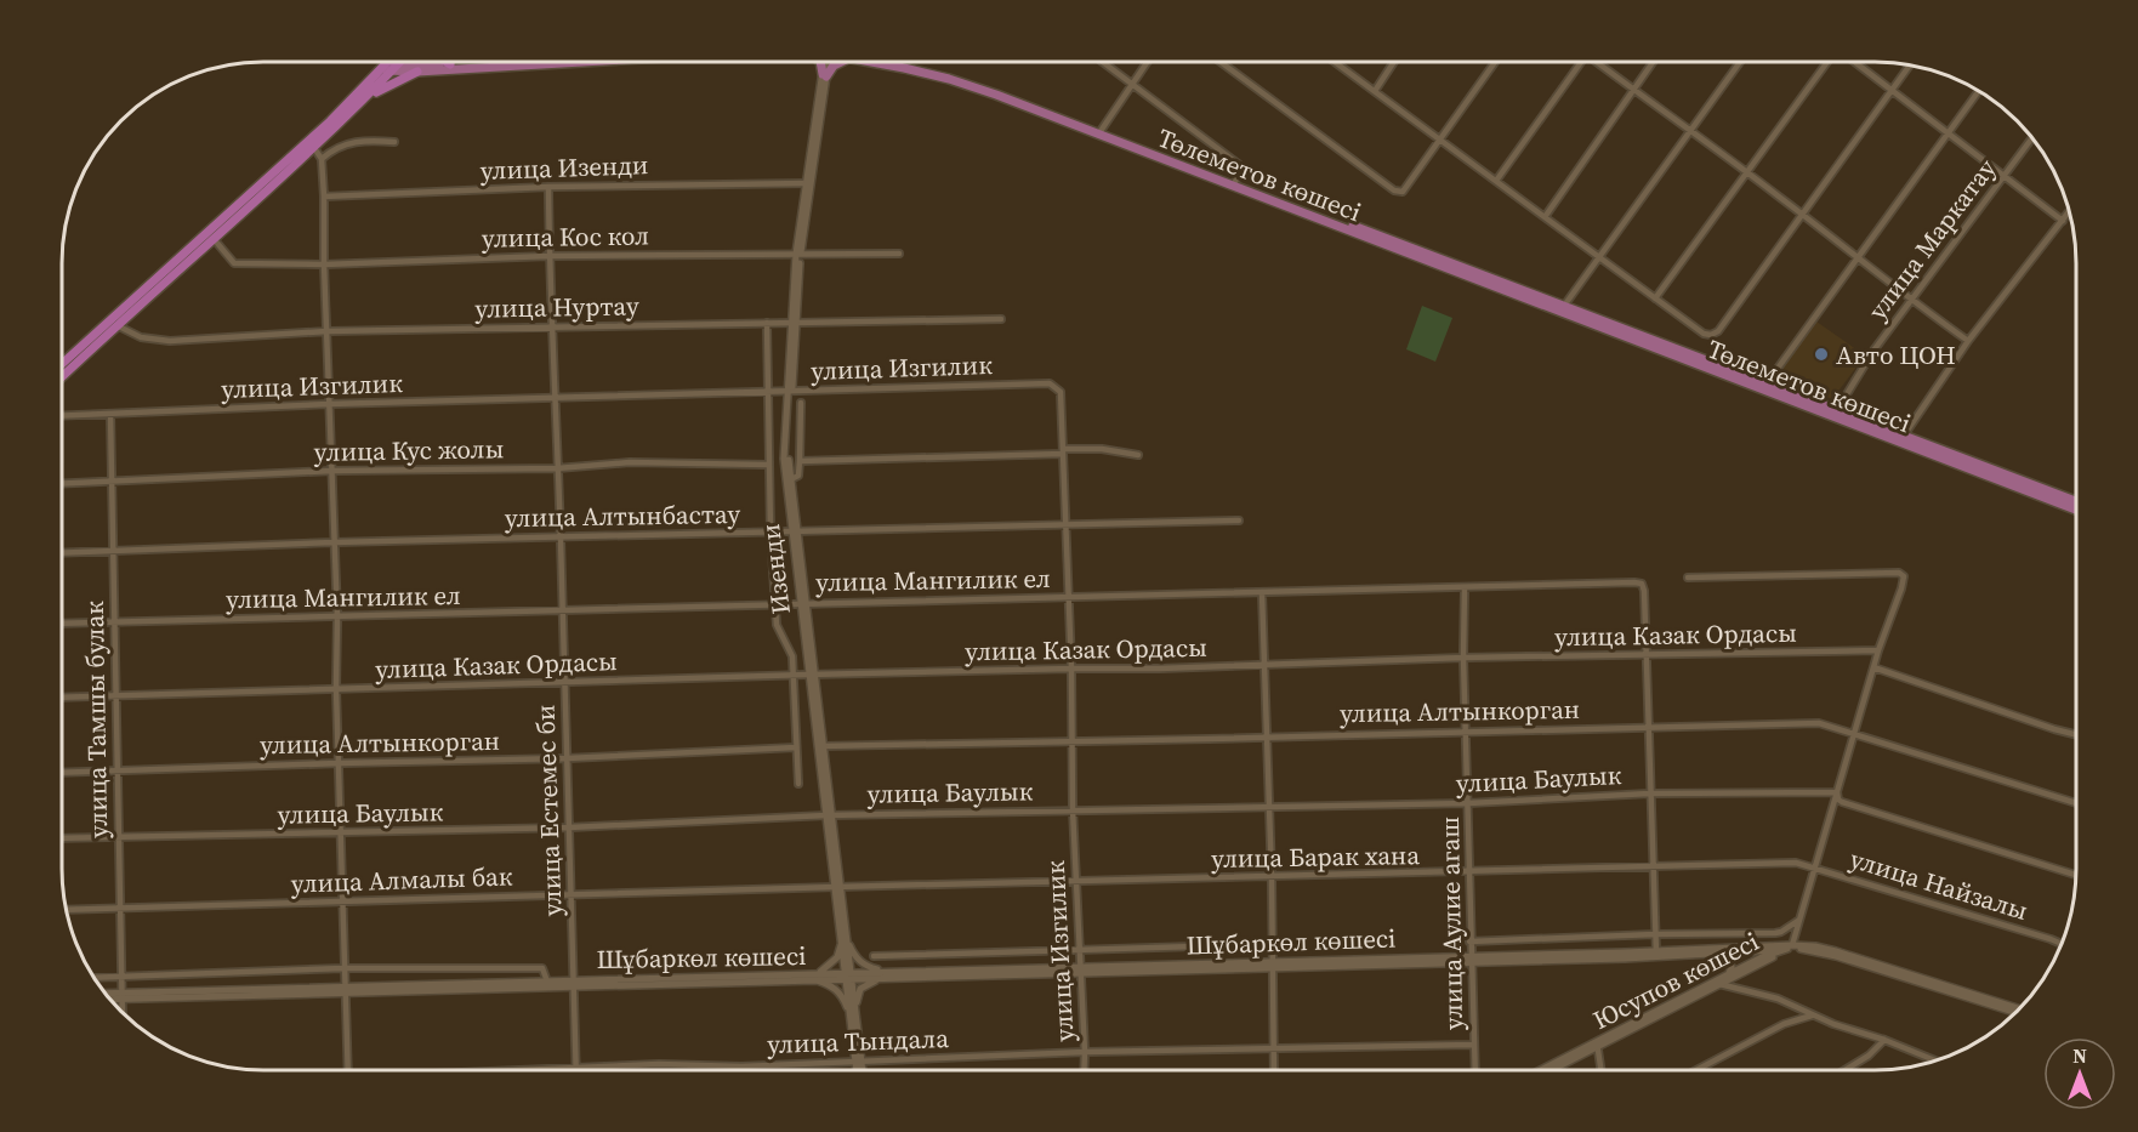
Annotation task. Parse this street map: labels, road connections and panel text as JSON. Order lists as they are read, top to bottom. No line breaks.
{"streets":{"main road":["Төлеметов көшесі"],"street":["улица Изенди","улица Кос кол","улица Маркатау","улица Нуртау","улица Изгилик","улица Кус жолы","улица Алтынбастау","Изенди","улица Мангилик ел","улица Казак Ордасы","улица Алтынкорган","улица Тамшы булак","улица Баулык","улица Естемес би","улица Барак хана","улица Алмалы бак","улица Найзалы","улица Аулие агаш","Шұбаркөл көшесі","Юсупов көшесі","улица Тындала"]},"crossings":[["улица Изенди","Изенди"],["улица Изенди","улица Естемес би"],["Төлеметов көшесі","улица Маркатау"],["улица Кос кол","Изенди"],["улица Кос кол","улица Естемес би"],["улица Нуртау","Изенди"],["улица Нуртау","улица Естемес би"],["улица Изгилик","улица Алтынбастау"],["улица Изгилик","Изенди"],["улица Изгилик","улица Мангилик ел"],["улица Изгилик","улица Казак Ордасы"],["улица Изгилик","улица Алтынкорган"],["улица Изгилик","улица Тамшы булак"],["улица Изгилик","улица Баулык"],["улица Изгилик","улица Естемес би"],["улица Изгилик","улица Барак хана"],["улица Изгилик","Шұбаркөл көшесі"],["улица Изгилик","улица Тындала"],["улица Кус жолы","улица Тамшы булак"],["улица Кус жолы","улица Естемес би"],["улица Алтынбастау","Изенди"],["улица Алтынбастау","улица Тамшы булак"],["улица Алтынбастау","улица Естемес би"],["Изенди","улица Мангилик ел"],["Изенди","улица Казак Ордасы"],["Изенди","улица Алтынкорган"],["Изенди","улица Баулык"],["Изенди","улица Барак хана"],["Изенди","улица Алмалы бак"],["Изенди","Шұбаркөл көшесі"],["Изенди","улица Тындала"],["улица Мангилик ел","улица Казак Ордасы"],["улица Мангилик ел","улица Тамшы булак"],["улица Мангилик ел","улица Естемес би"],["улица Мангилик ел","улица Аулие агаш"],["улица Казак Ордасы","улица Тамшы булак"],["улица Казак Ордасы","улица Естемес би"],["улица Казак Ордасы","улица Аулие агаш"],["улица Алтынкорган","улица Тамшы булак"],["улица Алтынкорган","улица Естемес би"],["улица Алтынкорган","улица Аулие агаш"],["улица Тамшы булак","улица Баулык"],["улица Тамшы булак","улица Алмалы бак"],["улица Тамшы булак","Шұбаркөл көшесі"],["улица Баулык","улица Естемес би"],["улица Баулык","улица Аулие агаш"],["улица Естемес би","улица Алмалы бак"],["улица Естемес би","Шұбаркөл көшесі"],["улица Естемес би","улица Тындала"],["улица Барак хана","улица Алмалы бак"],["улица Барак хана","улица Найзалы"],["улица Барак хана","улица Аулие агаш"],["улица Аулие агаш","Шұбаркөл көшесі"],["улица Аулие агаш","улица Тындала"],["Шұбаркөл көшесі","Юсупов көшесі"]],"places":["Авто ЦОН"],"north":"top"}
